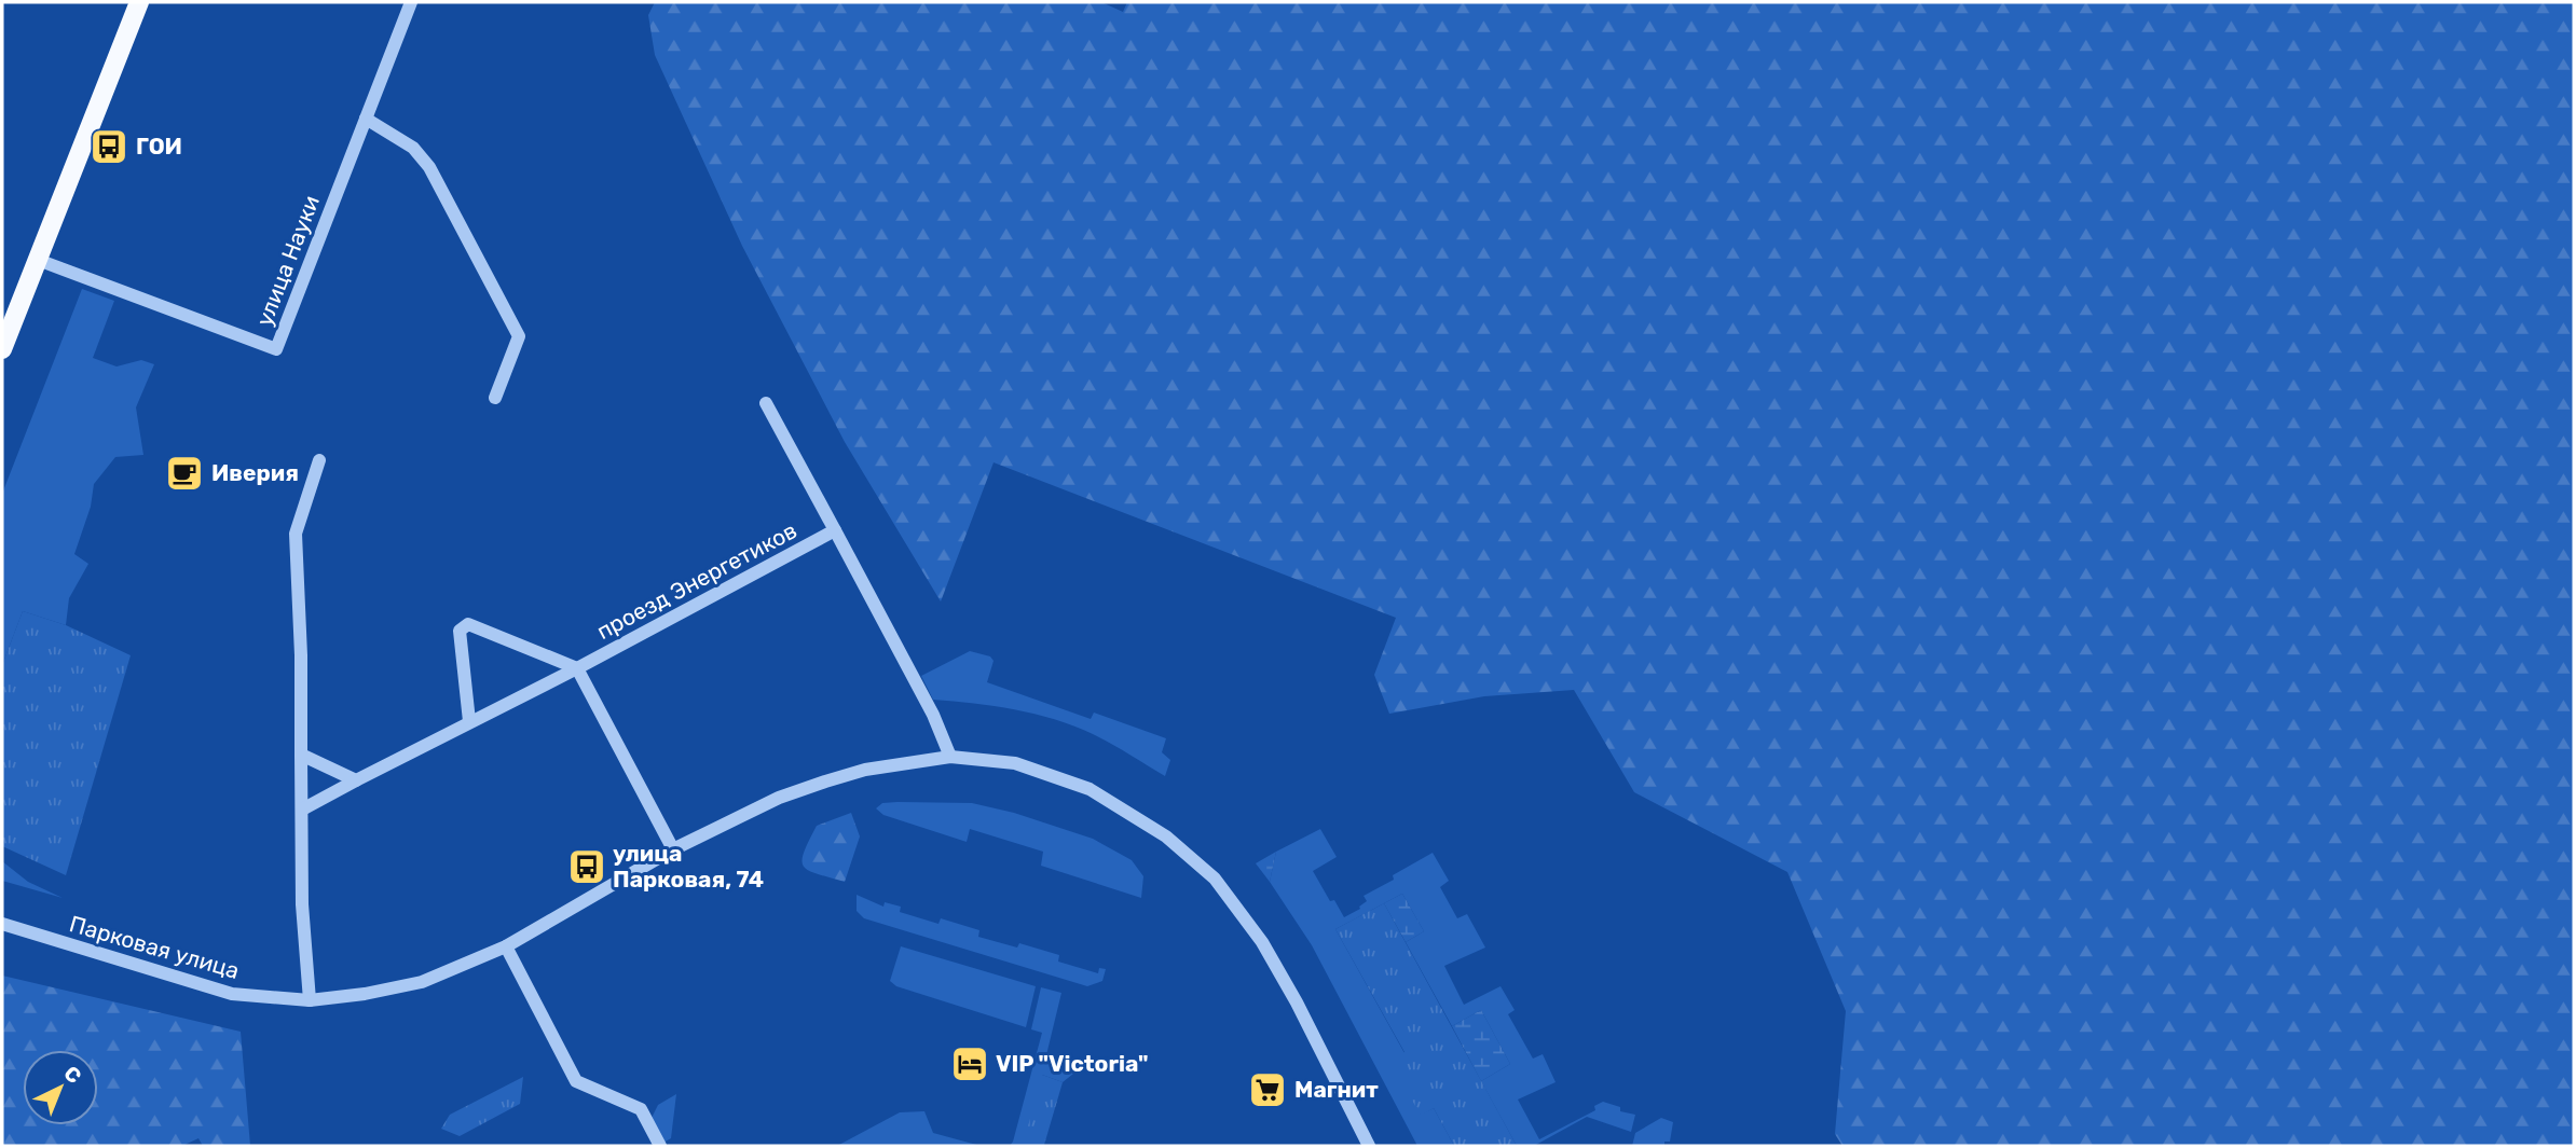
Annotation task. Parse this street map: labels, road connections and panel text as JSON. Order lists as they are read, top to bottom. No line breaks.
{"streets":{"street":["улица Науки","проезд Энергетиков","Парковая улица"]},"places":{"bus stop":["ГОИ","улица Парковая, 74"],"cafe":["Иверия"],"hotel":["VIP \"Victoria\""],"supermarket":["Магнит"]},"north":"top right"}
